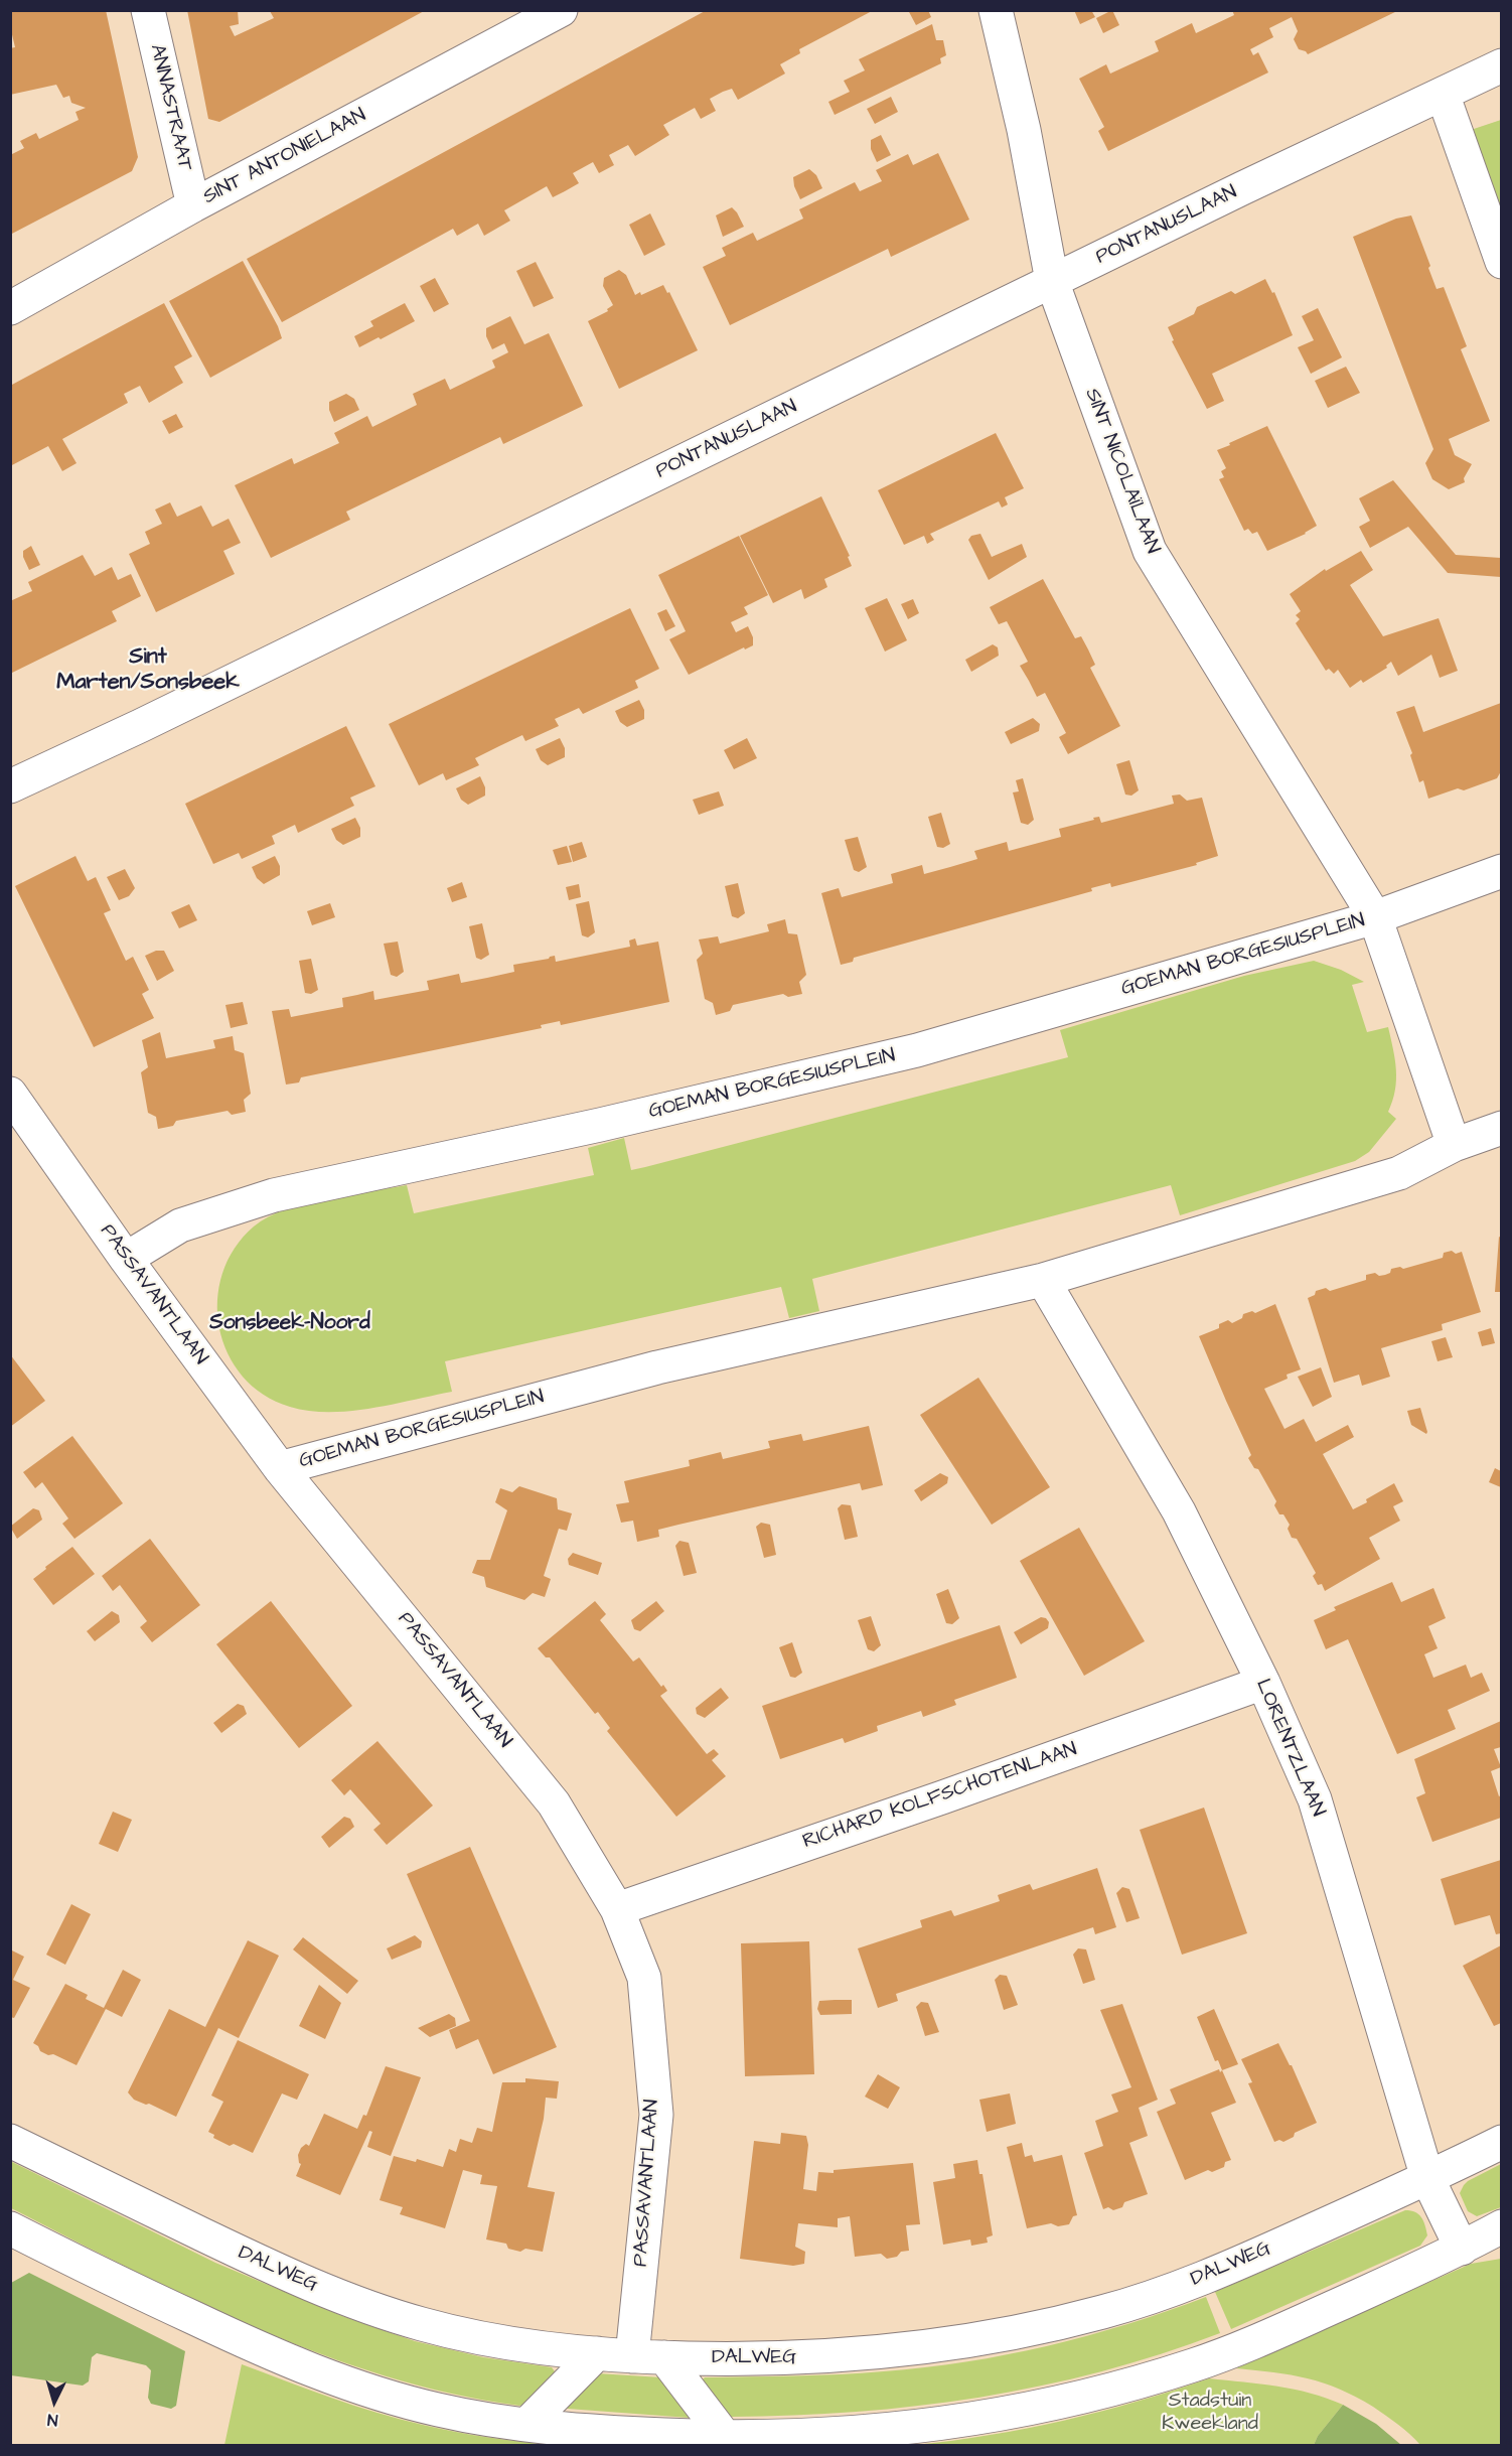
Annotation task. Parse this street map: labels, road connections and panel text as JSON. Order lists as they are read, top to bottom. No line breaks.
{"streets":{"street":["ANNASTRAAT","SINT ANTONIELAAN","PONTANUSLAAN","SINT NICOLAÏLAAN","GOEMAN BORGESIUSPLEIN","PASSAVANTLAAN","LORENTZLAAN","RICHARD KOLFSCHOTENLAAN","DALWEG"]},"crossings":[["ANNASTRAAT","SINT ANTONIELAAN"],["PONTANUSLAAN","SINT NICOLAÏLAAN"],["SINT NICOLAÏLAAN","GOEMAN BORGESIUSPLEIN"],["GOEMAN BORGESIUSPLEIN","PASSAVANTLAAN"],["GOEMAN BORGESIUSPLEIN","LORENTZLAAN"],["PASSAVANTLAAN","RICHARD KOLFSCHOTENLAAN"],["PASSAVANTLAAN","DALWEG"],["LORENTZLAAN","RICHARD KOLFSCHOTENLAAN"],["LORENTZLAAN","DALWEG"]],"districts":["Sint Marten/Sonsbeek","Sonsbeek-Noord"],"parks":["Stadstuin Kweekland"],"north":"bottom"}
